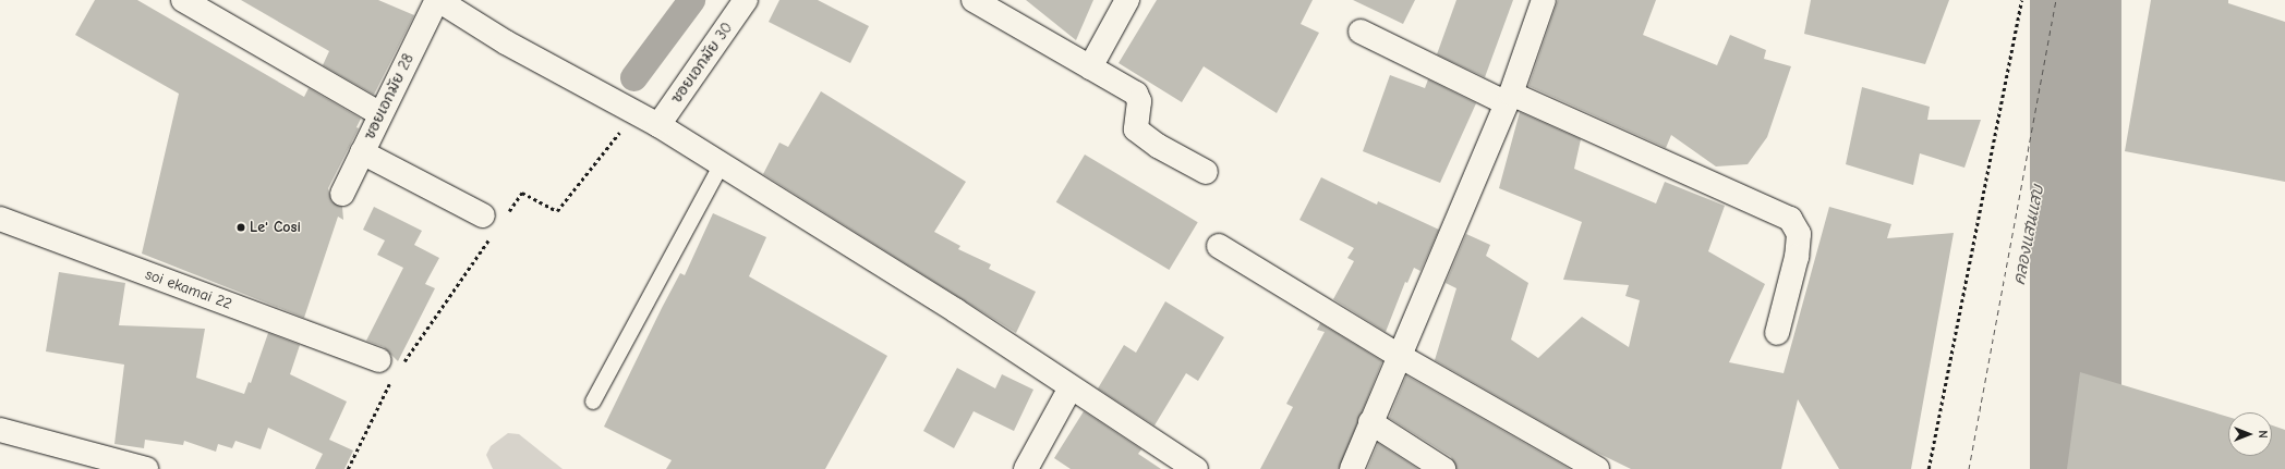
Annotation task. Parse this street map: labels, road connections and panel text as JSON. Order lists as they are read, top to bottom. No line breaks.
{"streets":{"street":["ซอยเอกมัย 30","ซอยเอกมัย 28","soi ekamai 22"]},"water":["คลองแสนแสบ"],"places":["Le' Cosi"],"north":"right"}
